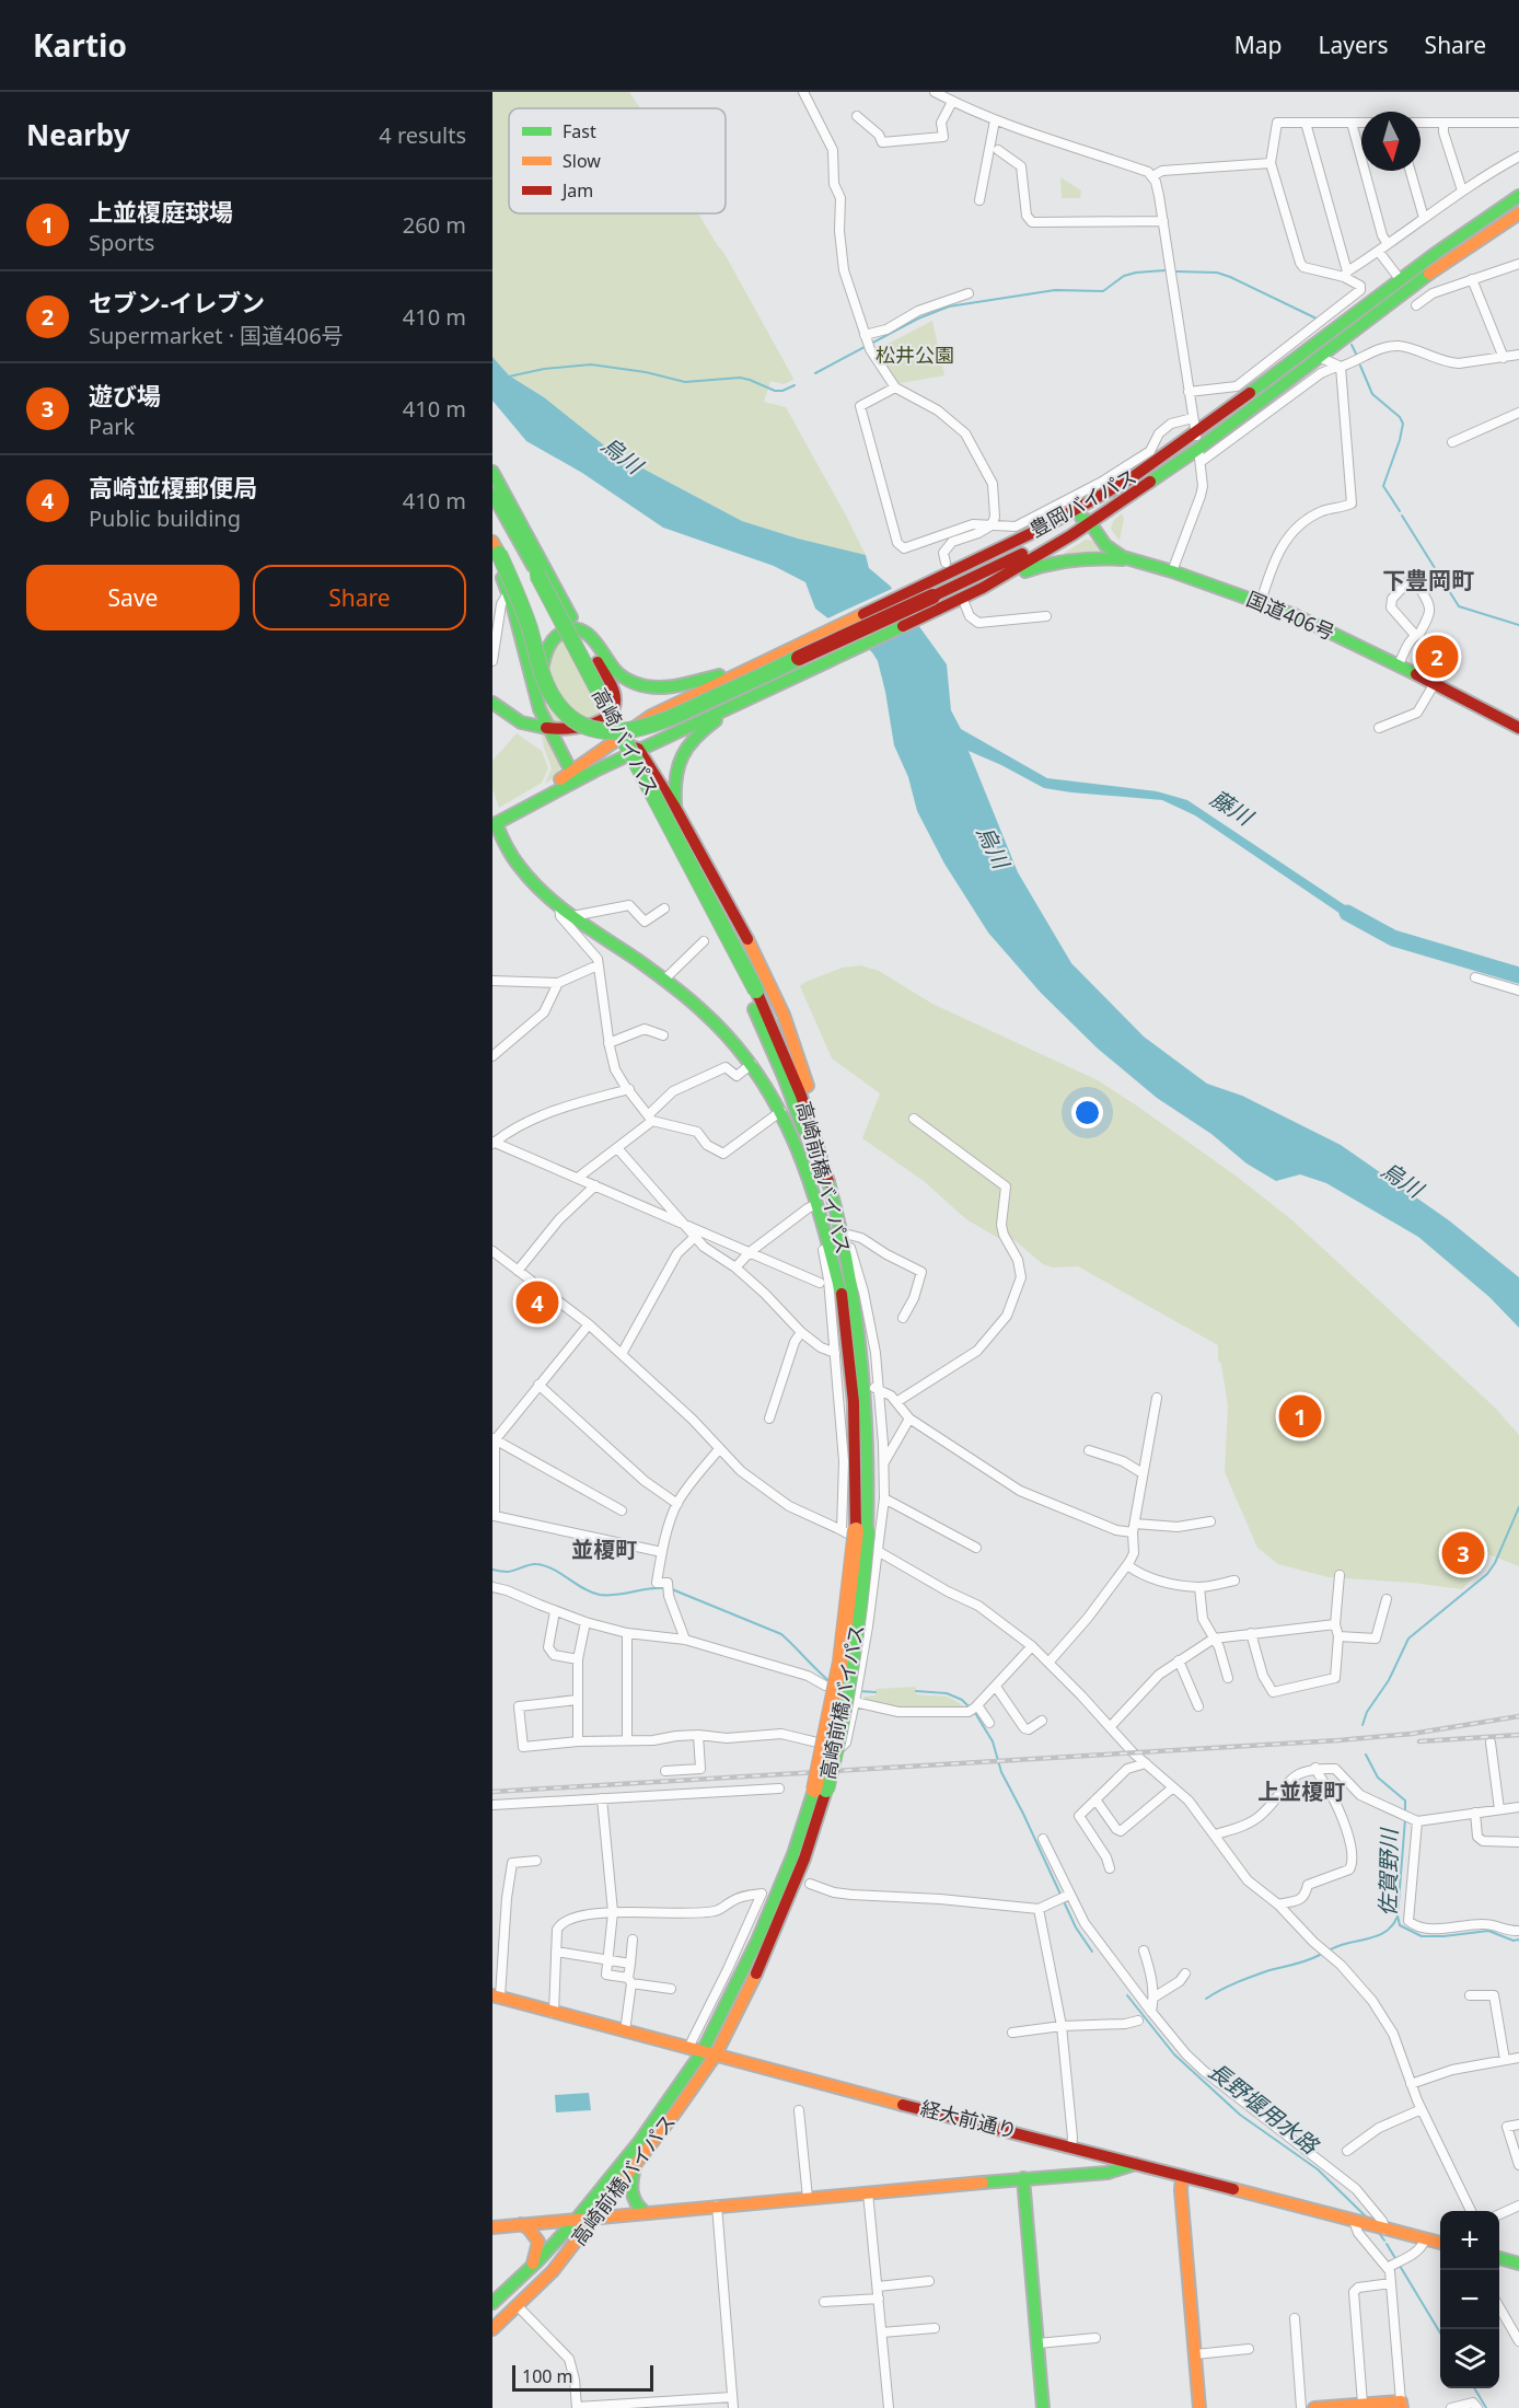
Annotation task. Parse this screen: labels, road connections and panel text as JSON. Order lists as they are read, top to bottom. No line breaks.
{"streets":{"main road":["豊岡バイパス","国道406号","高崎バイパス","高崎前橋バイパス","経大前通り"]},"crossings":[["豊岡バイパス","国道406号"],["高崎バイパス","高崎前橋バイパス"],["高崎前橋バイパス","経大前通り"]],"districts":["下豊岡町","並榎町","上並榎町"],"water":["烏川","藤川","佐賀野川","長野堰用水路"],"parks":["松井公園"],"legend":["Fast","Slow","Jam"],"scale_bar":"100 m","north":"bottom","page":{"header":"Kartio","nav":["Map","Layers","Share"],"heading":["Nearby","4 results"],"list":[{"mark":"1","name":"上並榎庭球場","note":"Sports","value":"260 m"},{"mark":"2","name":"セブン-イレブン","note":"Supermarket · 国道406号","value":"410 m"},{"mark":"3","name":"遊び場","note":"Park","value":"410 m"},{"mark":"4","name":"高崎並榎郵便局","note":"Public building","value":"410 m"}],"buttons":["Save","Share"],"pins":["2","4","1","3"],"map_buttons":["+","−"],"scale":"100 m"}}
